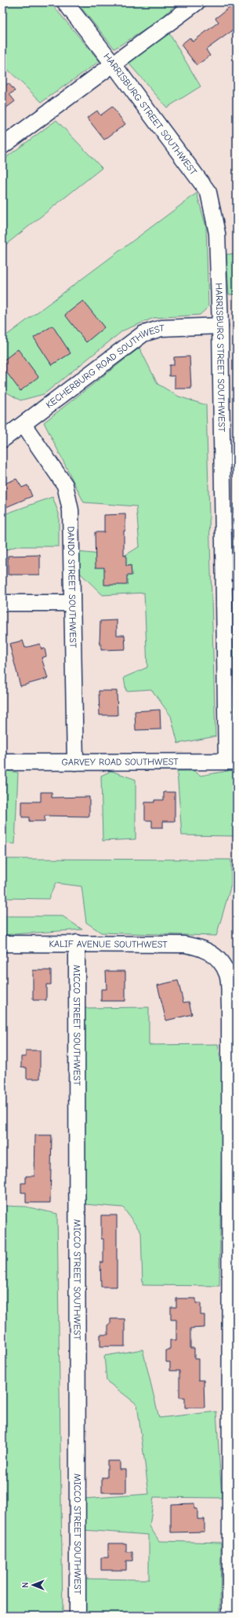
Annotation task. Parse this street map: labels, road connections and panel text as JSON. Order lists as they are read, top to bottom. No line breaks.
{"streets":{"street":["HARRISBURG STREET SOUTHWEST","KECHERBURG ROAD SOUTHWEST","DANDO STREET SOUTHWEST","GARVEY ROAD SOUTHWEST","KALIF AVENUE SOUTHWEST","MICCO STREET SOUTHWEST"]},"crossings":[["HARRISBURG STREET SOUTHWEST","KECHERBURG ROAD SOUTHWEST"],["HARRISBURG STREET SOUTHWEST","GARVEY ROAD SOUTHWEST"],["KECHERBURG ROAD SOUTHWEST","DANDO STREET SOUTHWEST"],["DANDO STREET SOUTHWEST","GARVEY ROAD SOUTHWEST"],["KALIF AVENUE SOUTHWEST","MICCO STREET SOUTHWEST"]],"north":"left"}
